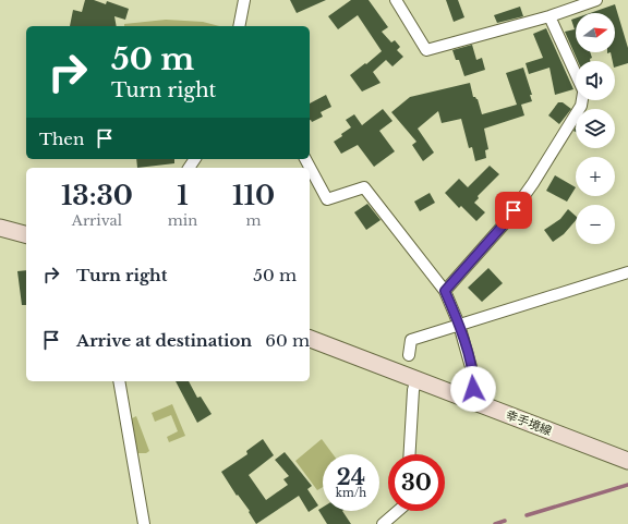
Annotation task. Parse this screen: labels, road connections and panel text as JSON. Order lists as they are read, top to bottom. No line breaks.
{"streets":{"main road":["幸手境線"]},"north":"right","page":{"map_buttons":["+","−"],"turn":["50 m","Turn right"],"then":"Then","eta":["13:30","Arrival","1","min","110","m"],"list":[{"name":"Turn right","value":"50 m"},{"name":"Arrive at destination","value":"60 m"}],"speed":"24 km/h","limit":"30"}}
